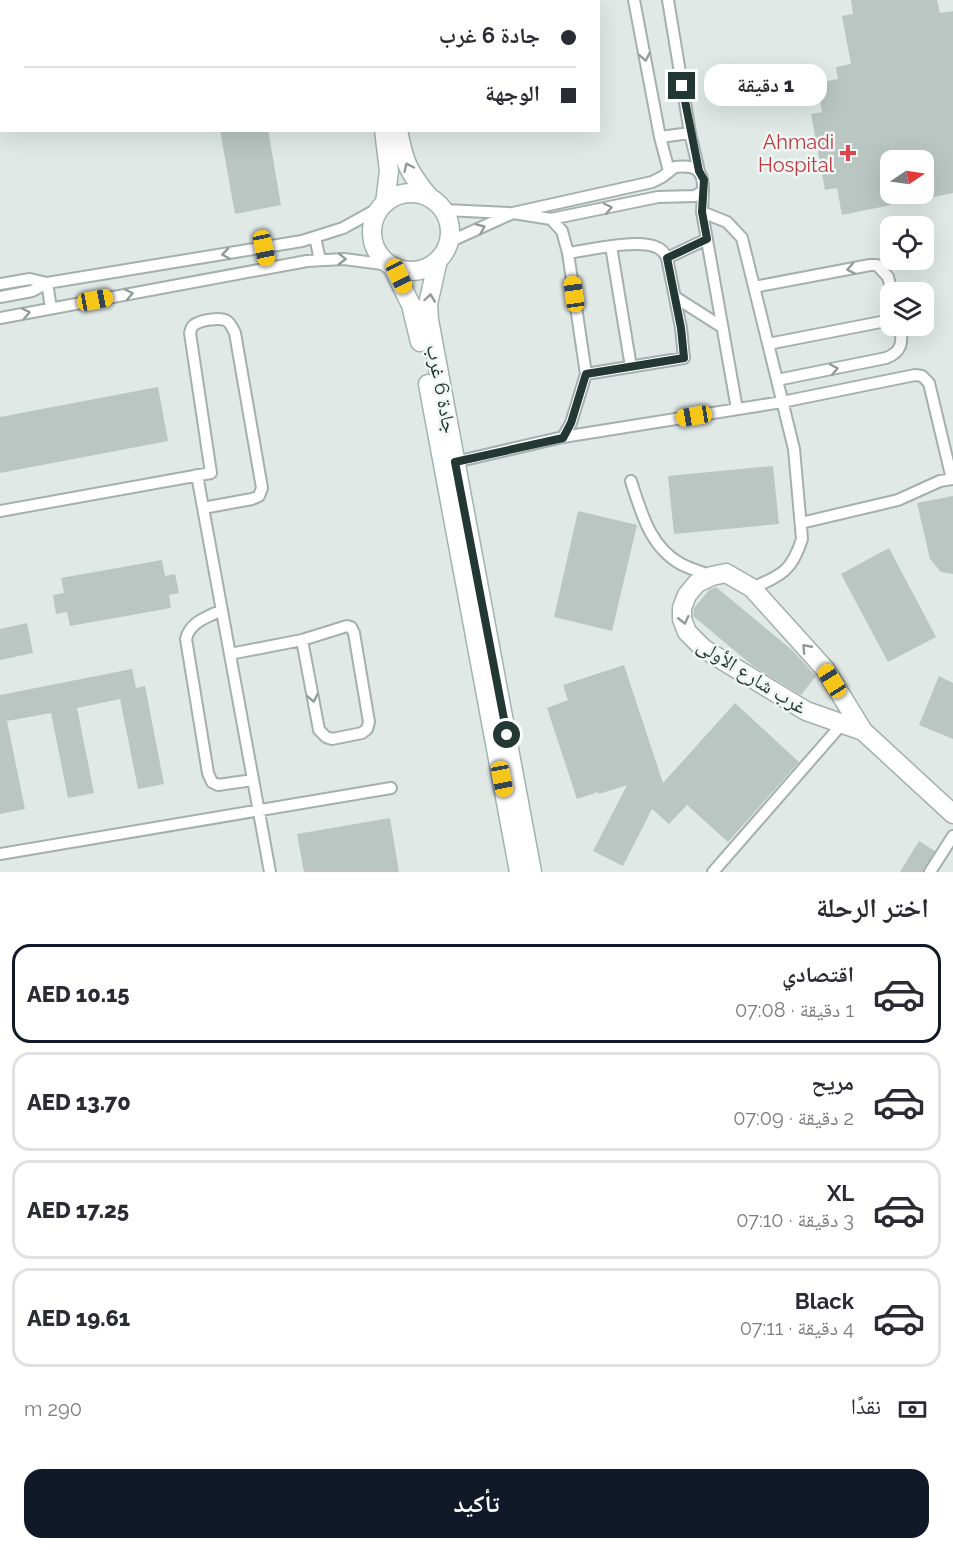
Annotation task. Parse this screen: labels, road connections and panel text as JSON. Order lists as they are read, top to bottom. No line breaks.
{"streets":{"main road":["جادة 6 غرب","غرب شارع الأولى"]},"places":{"health":["Ahmadi Hospital"]},"north":"right","page":{"banner":["جادة 6 غرب","الوجهة"],"bubble":"1 دقيقة","heading":"اختر الرحلة","list":[{"name":"اقتصادي","note":"1 دقيقة · 07:08","value":"AED 10.15"},{"name":"مريح","note":"2 دقيقة · 07:09","value":"AED 13.70"},{"name":"XL","note":"3 دقيقة · 07:10","value":"AED 17.25"},{"name":"Black","note":"4 دقيقة · 07:11","value":"AED 19.61"}],"pay":["نقدًا","290 m"],"buttons":"تأكيد"}}
